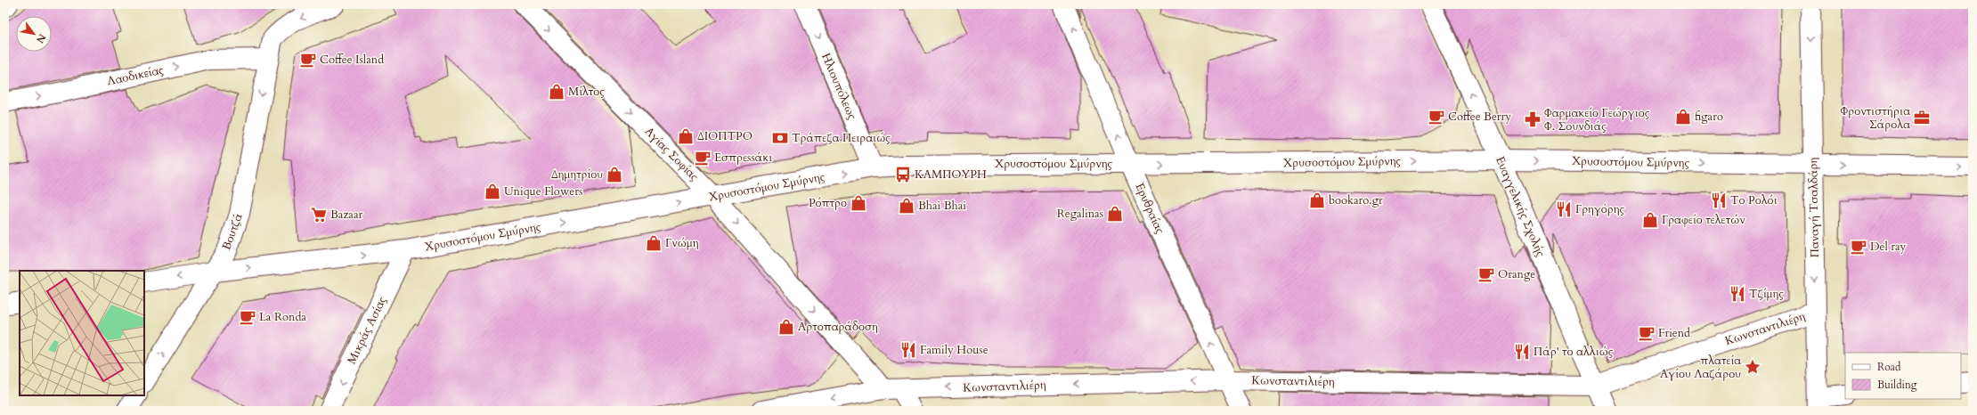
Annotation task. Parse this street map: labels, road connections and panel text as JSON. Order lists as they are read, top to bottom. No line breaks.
{"streets":{"street":["Λαοδικείας","Ηλιουπόλεως","Αγίας Σοφίας","Χρυσοστόμου Σμύρνης","Ευαγγελικής Σχολής","Παναγή Τσαλδάρη","Ερυθραίας","Βουτζά","Κωνσταντιλιέρη","Μικράς Ασίας"]},"crossings":[["Λαοδικείας","Βουτζά"],["Ηλιουπόλεως","Χρυσοστόμου Σμύρνης"],["Αγίας Σοφίας","Χρυσοστόμου Σμύρνης"],["Αγίας Σοφίας","Κωνσταντιλιέρη"],["Χρυσοστόμου Σμύρνης","Ευαγγελικής Σχολής"],["Χρυσοστόμου Σμύρνης","Παναγή Τσαλδάρη"],["Χρυσοστόμου Σμύρνης","Ερυθραίας"],["Χρυσοστόμου Σμύρνης","Βουτζά"],["Χρυσοστόμου Σμύρνης","Μικράς Ασίας"],["Ευαγγελικής Σχολής","Κωνσταντιλιέρη"],["Παναγή Τσαλδάρη","Κωνσταντιλιέρη"],["Ερυθραίας","Κωνσταντιλιέρη"]],"one_way":["Λαοδικείας","Ηλιουπόλεως","Αγίας Σοφίας","Χρυσοστόμου Σμύρνης","Ευαγγελικής Σχολής","Παναγή Τσαλδάρη","Ερυθραίας","Κωνσταντιλιέρη","Μικράς Ασίας"],"places":{"cafe":["Coffee Island","Coffee Berry","Εσπρεssάκι","Del ray","Orange","La Ronda","Friend"],"shop":["Μίλτος","figaro","ΔΙΟΠΤΡΟ","Δημητρίου","Unique Flowers","bookaro.gr","Ρόπτρο","Bhai Bhai","Regalinas","Γραφείο τελετών","Γνώμη","Αρτοπαράδοση"],"office":["Φροντιστήρια Σάρολα"],"pharmacy":["Φαρμακείο Γεώργιος Φ. Σουνδιάς"],"bank":["Τράπεζα Πειραιώς"],"bus stop":["ΚΑΜΠΟΥΡΗ"],"restaurant":["Το Ρολόι","Γρηγόρης","Τζίμης","Family House","Πάρ' το αλλιώς"],"supermarket":["Bazaar"],"place":["πλατεία Αγίου Λαζάρου"]},"legend":["Road","Building"],"north":"bottom right"}
